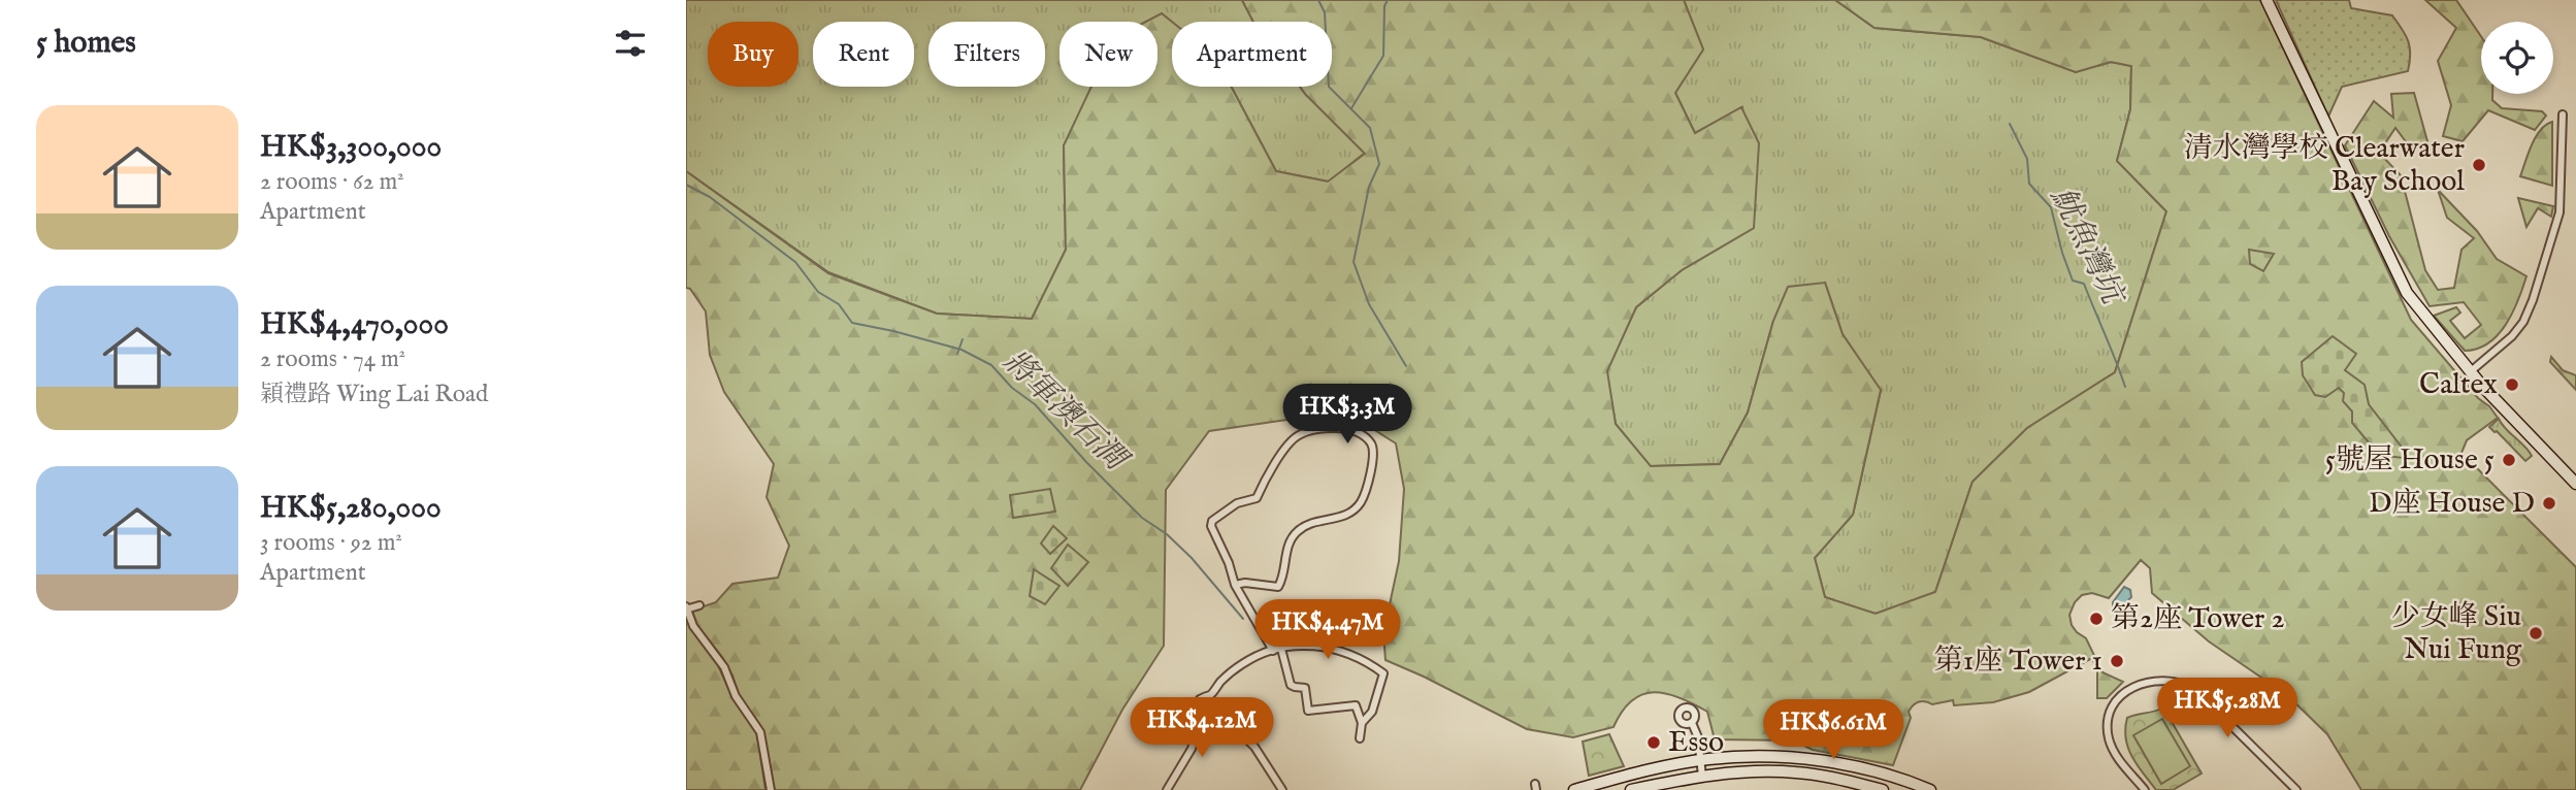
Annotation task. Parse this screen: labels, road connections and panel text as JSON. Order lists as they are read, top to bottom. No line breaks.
{"water":["魷魚灣坑","將軍澳石澗"],"places":["清水灣學校 Clearwater Bay School","Caltex","5號屋 House 5","D座 House D","第2座 Tower 2","少女峰 Siu Nui Fung","第1座 Tower 1","Esso"],"page":{"heading":"5 homes","chip":["Buy","Rent","Filters","New","Apartment"],"list":[{"name":"HK$3,300,000","note":"2 rooms · 62 m² · Apartment"},{"name":"HK$4,470,000","note":"2 rooms · 74 m² · 穎禮路 Wing Lai Road"},{"name":"HK$5,280,000","note":"3 rooms · 92 m² · Apartment"}],"price":["HK$3.3M","HK$4.47M","HK$5.28M","HK$4.12M","HK$6.61M"]}}
